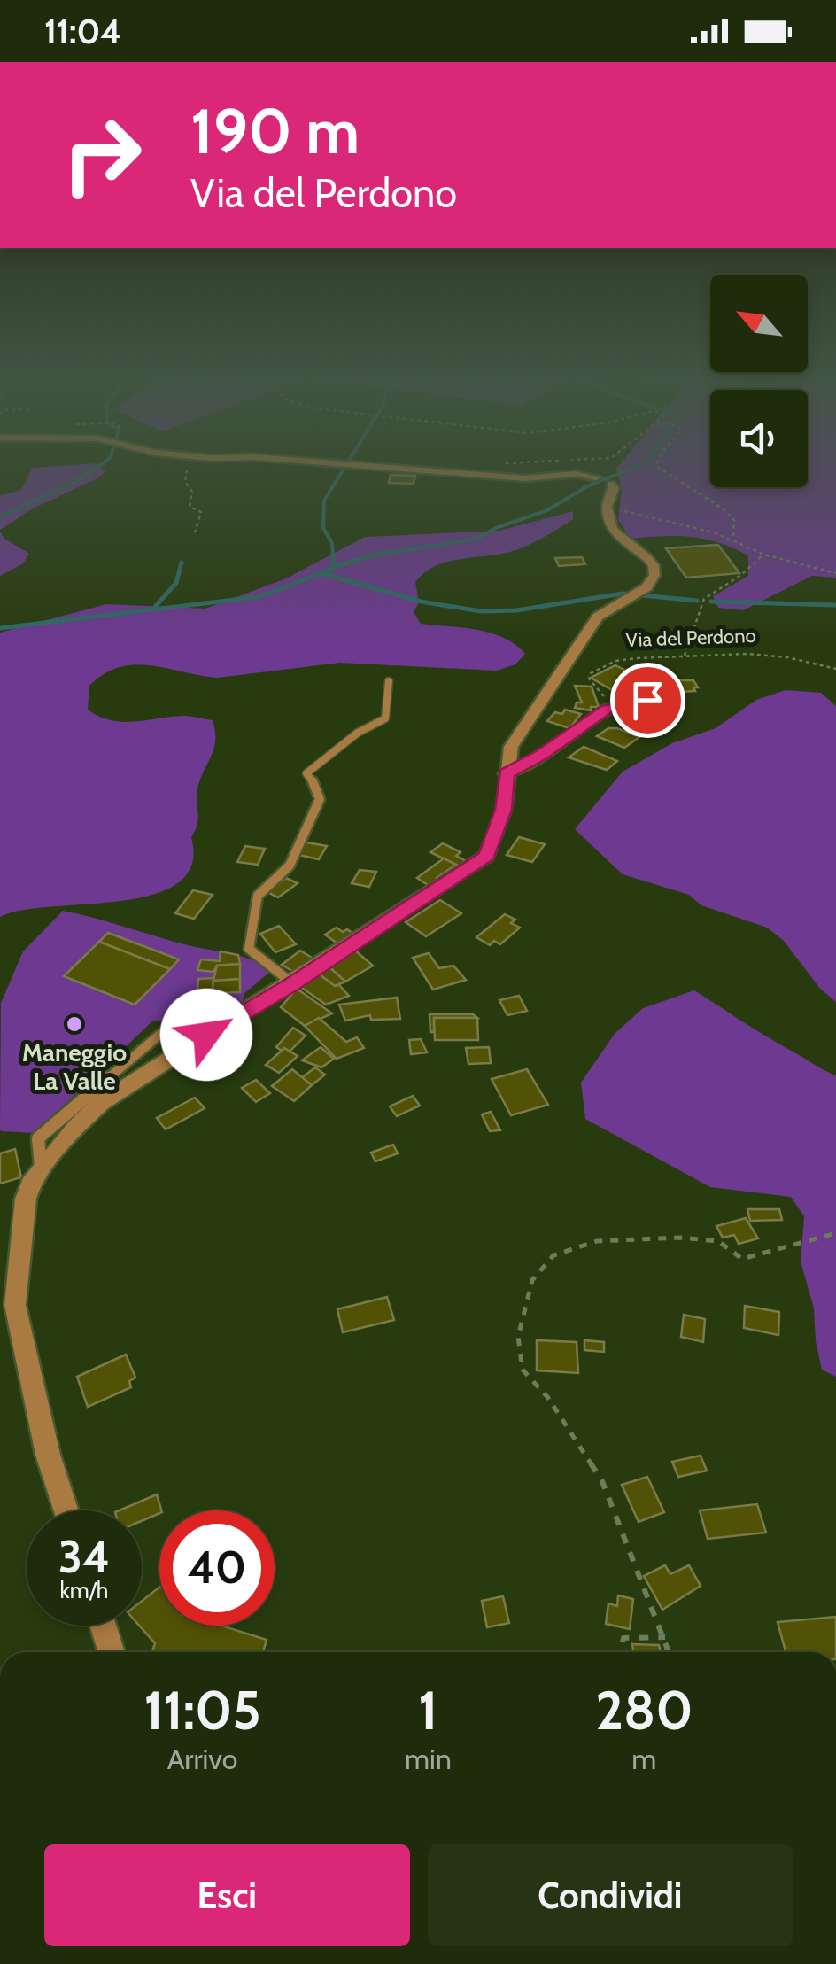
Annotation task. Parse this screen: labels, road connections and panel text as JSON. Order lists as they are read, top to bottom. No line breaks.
{"streets":{"path":["Via del Perdono"]},"places":["Maneggio La Valle"],"north":"top left","page":{"status":"11:04","turn":["190 m","Via del Perdono"],"speed":"34 km/h","limit":"40","eta":["11:05","Arrivo","1","min","280","m"],"buttons":["Esci","Condividi"]}}
